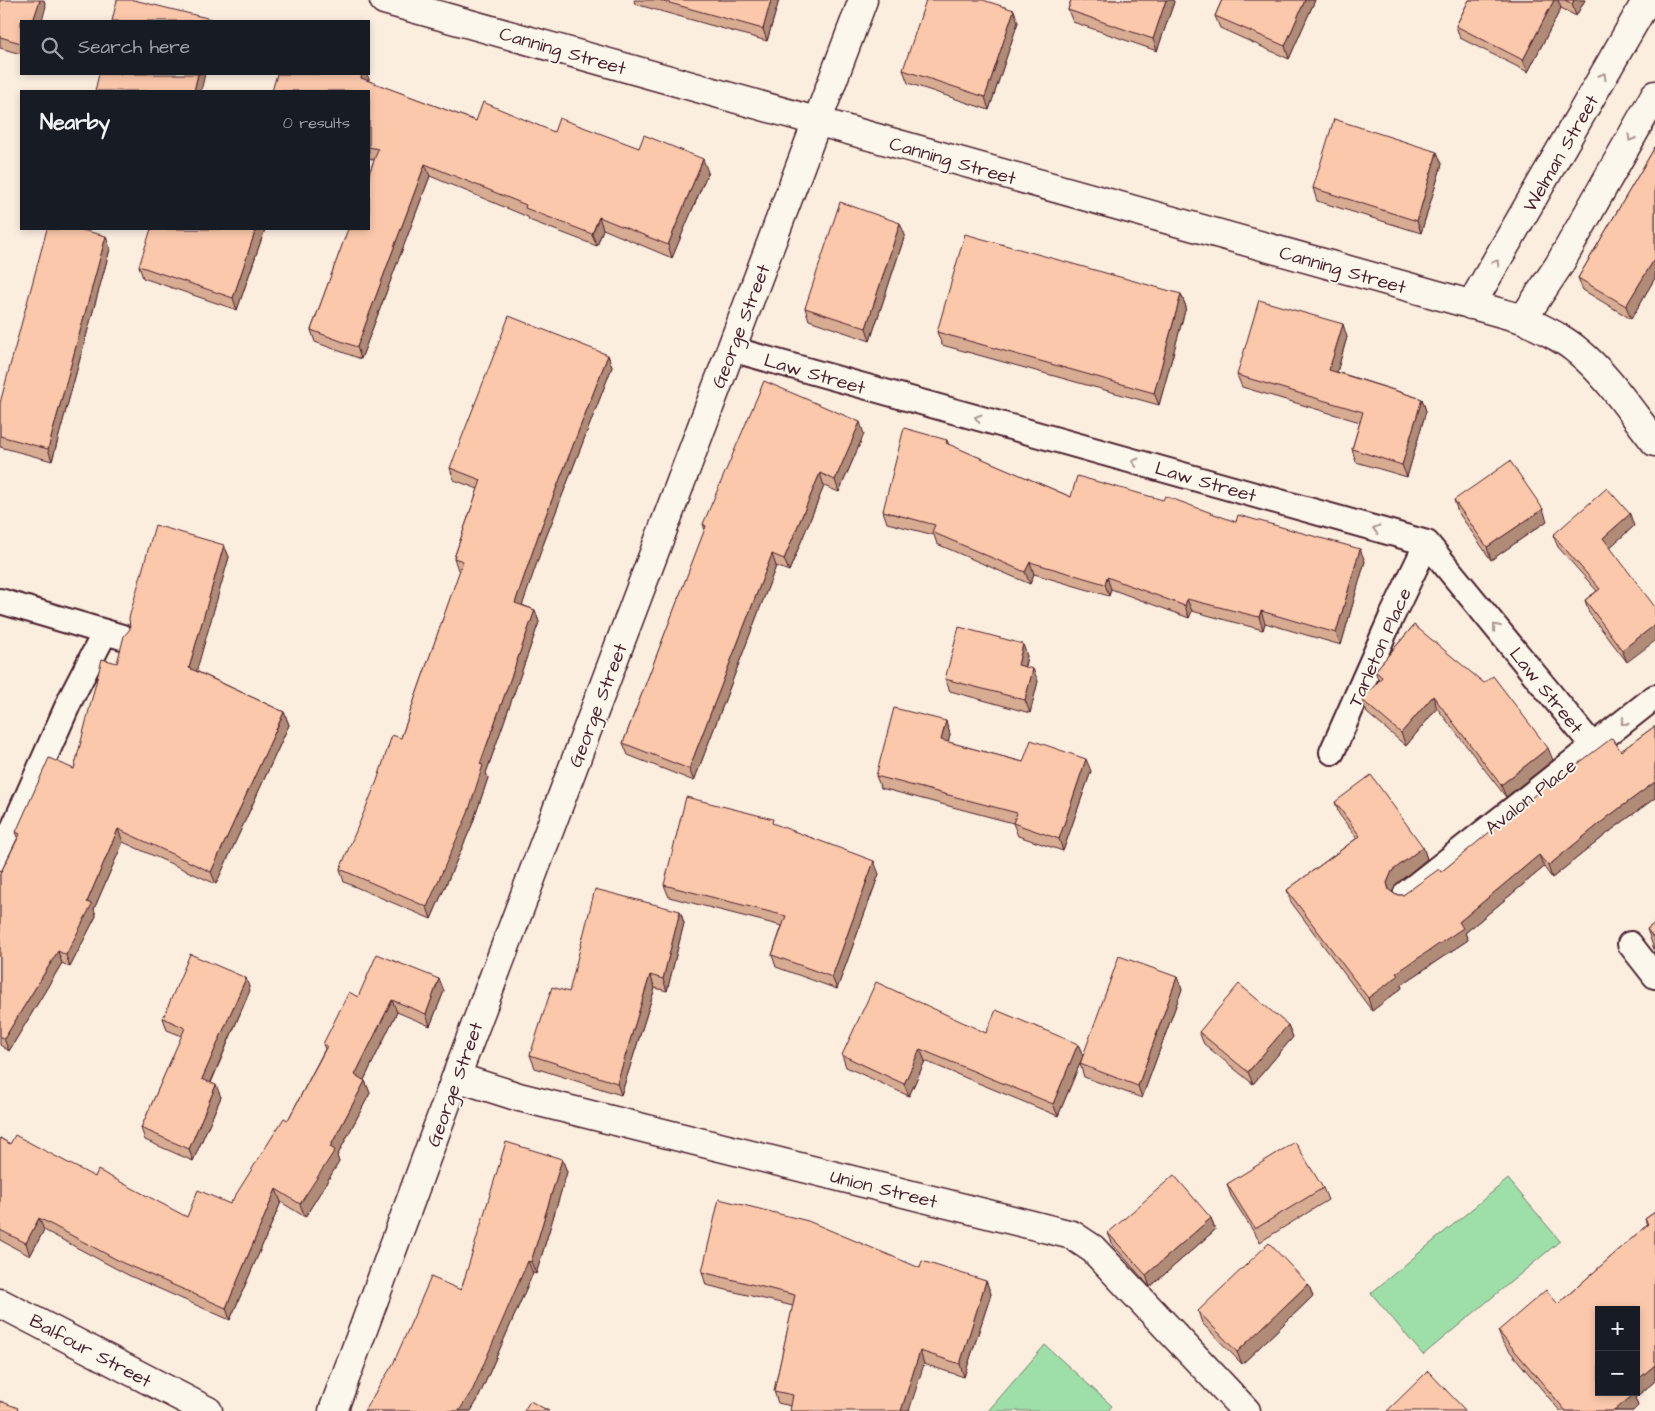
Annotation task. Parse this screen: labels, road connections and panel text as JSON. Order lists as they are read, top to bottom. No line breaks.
{"streets":{"street":["Canning Street","Welman Street","George Street","Union Street","Balfour Street"],"lane":["Law Street","Tarleton Place","Avalon Place"]},"crossings":[["Canning Street","Welman Street"],["Canning Street","George Street"],["George Street","Law Street"],["George Street","Union Street"],["Law Street","Tarleton Place"],["Law Street","Avalon Place"]],"one_way":["Law Street"],"page":{"search":"Search here","heading":["Nearby","0 results"],"map_buttons":["+","−"]}}
